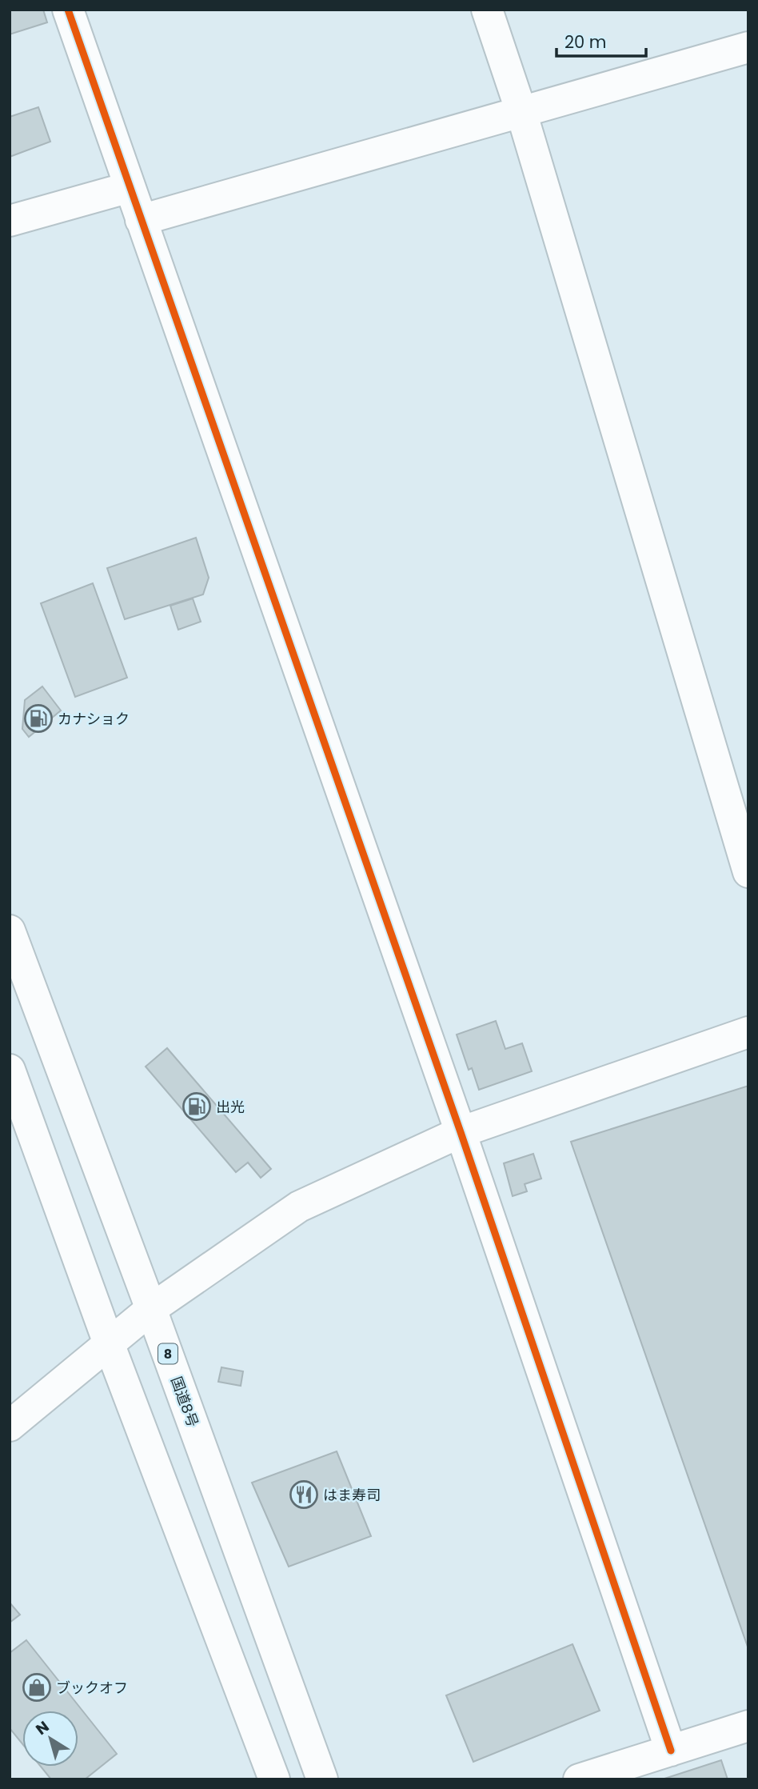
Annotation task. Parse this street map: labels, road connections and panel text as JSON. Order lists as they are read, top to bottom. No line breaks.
{"streets":{"main road":["8","国道8号"]},"places":{"fuel station":["カナショク","出光"],"restaurant":["はま寿司"],"shop":["ブックオフ"]},"scale_bar":"20 m","north":"top left"}
